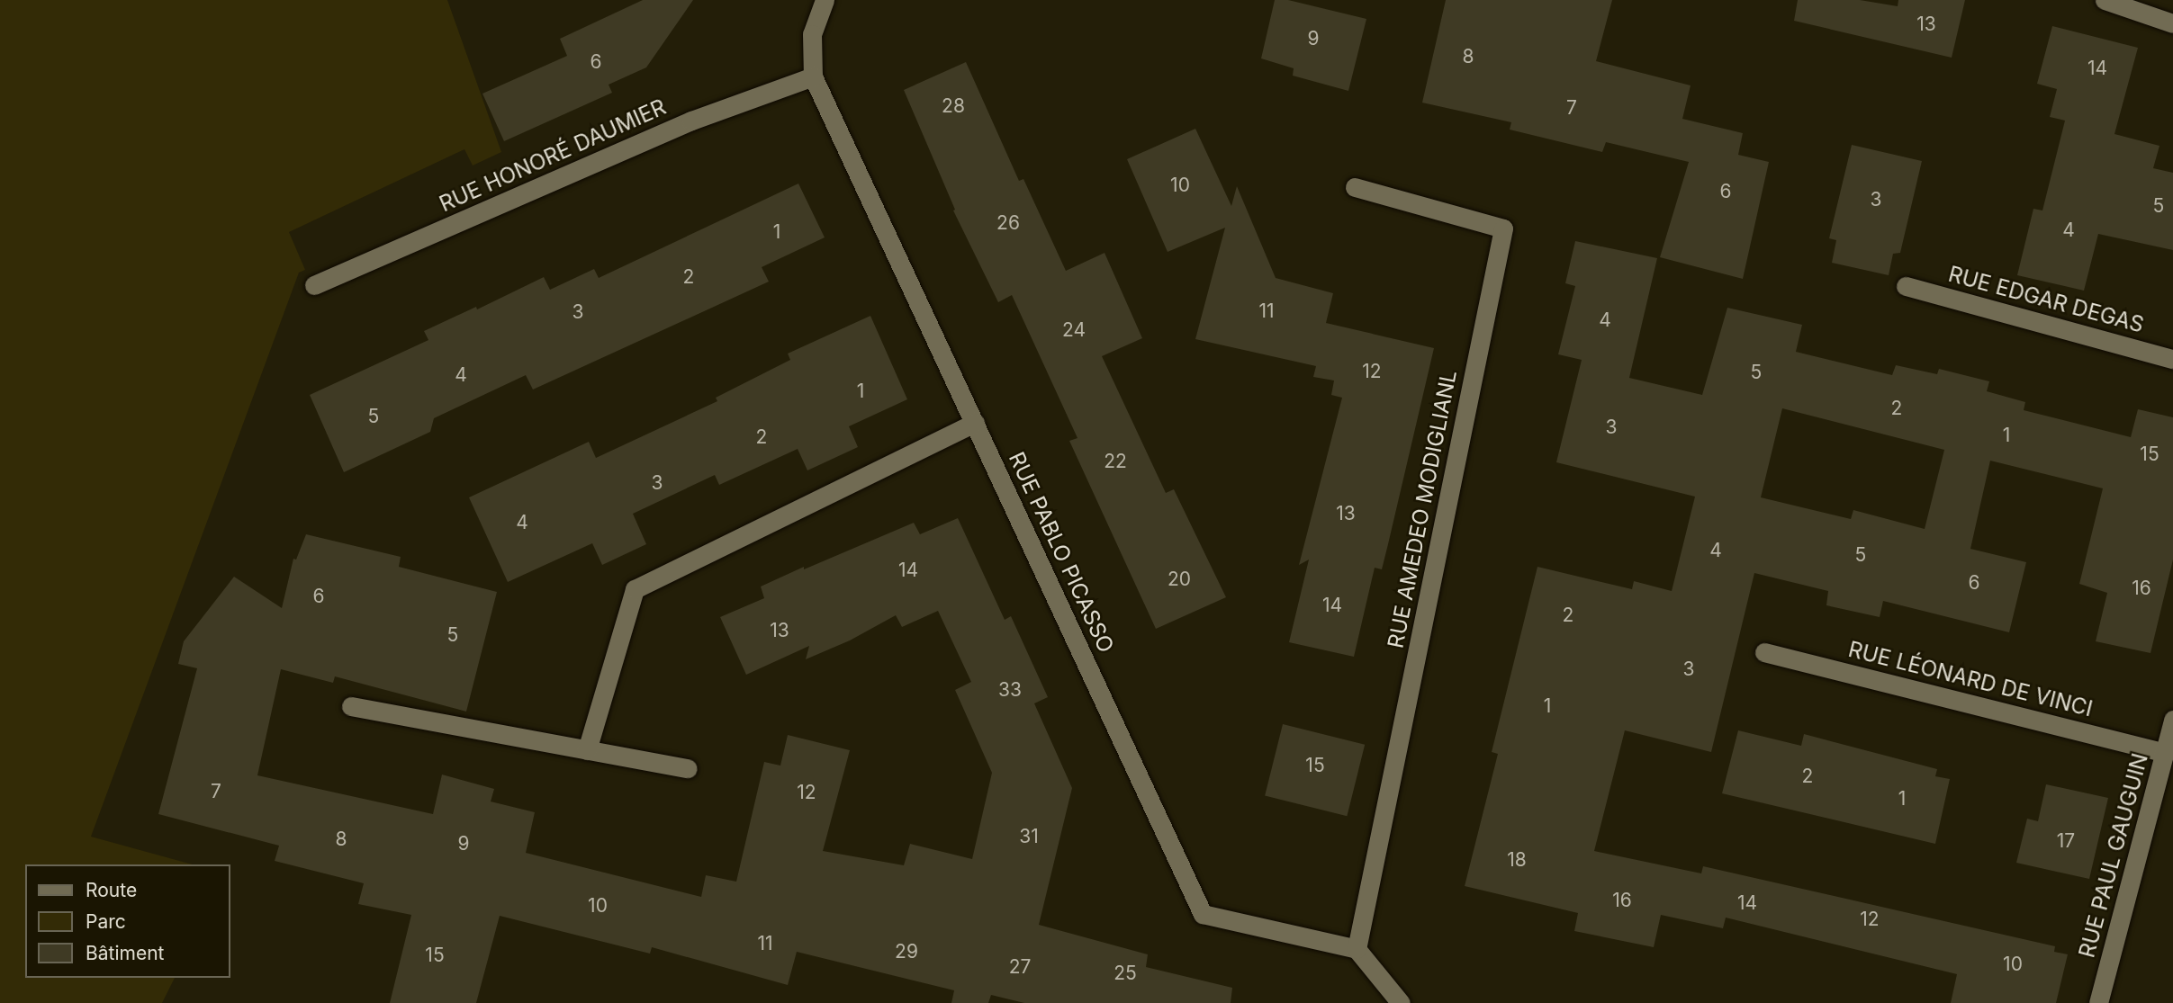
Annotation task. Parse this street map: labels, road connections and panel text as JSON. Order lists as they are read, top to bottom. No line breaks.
{"streets":{"street":["RUE HONORÉ DAUMIER","RUE EDGAR DEGAS","RUE AMEDEO MODIGLIANL","RUE PABLO PICASSO","RUE LÉONARD DE VINCI","RUE PAUL GAUGUIN"]},"crossings":[["RUE HONORÉ DAUMIER","RUE PABLO PICASSO"],["RUE AMEDEO MODIGLIANL","RUE PABLO PICASSO"],["RUE LÉONARD DE VINCI","RUE PAUL GAUGUIN"]],"house_numbers":["13","9","8","6","14","28","7","10","6","3","5","26","4","1","2","11","3","4","24","12","5","4","1","2","5","3","1","2","15","22","3","13","4","4","5","14","20","6","16","6","14","2","13","5","3","33","1","15","2","7","12","1","31","8","17","9","18","16","14","10","12","11","29","15","10","27","25"],"legend":["Route","Parc","Bâtiment"]}
